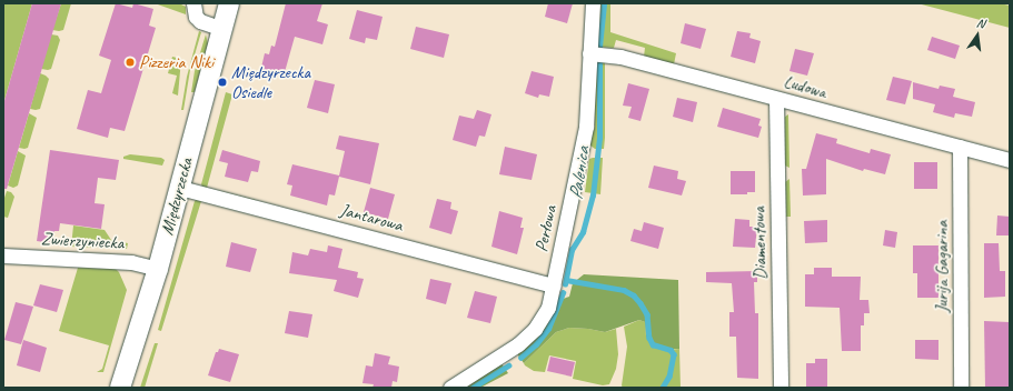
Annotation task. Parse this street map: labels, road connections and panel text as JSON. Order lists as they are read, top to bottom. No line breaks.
{"streets":{"main road":["Międzyrzecka"],"street":["Ludowa","Jantarowa","Perłowa","Zwierzyniecka","Diamentowa","Jurija Gagarina"]},"crossings":[["Ludowa","Perłowa"],["Ludowa","Diamentowa"],["Ludowa","Jurija Gagarina"],["Międzyrzecka","Jantarowa"],["Międzyrzecka","Zwierzyniecka"],["Jantarowa","Perłowa"]],"water":["Palenica"],"places":["Pizzeria Niki","Międzyrzecka Osiedle"],"north":"top"}
